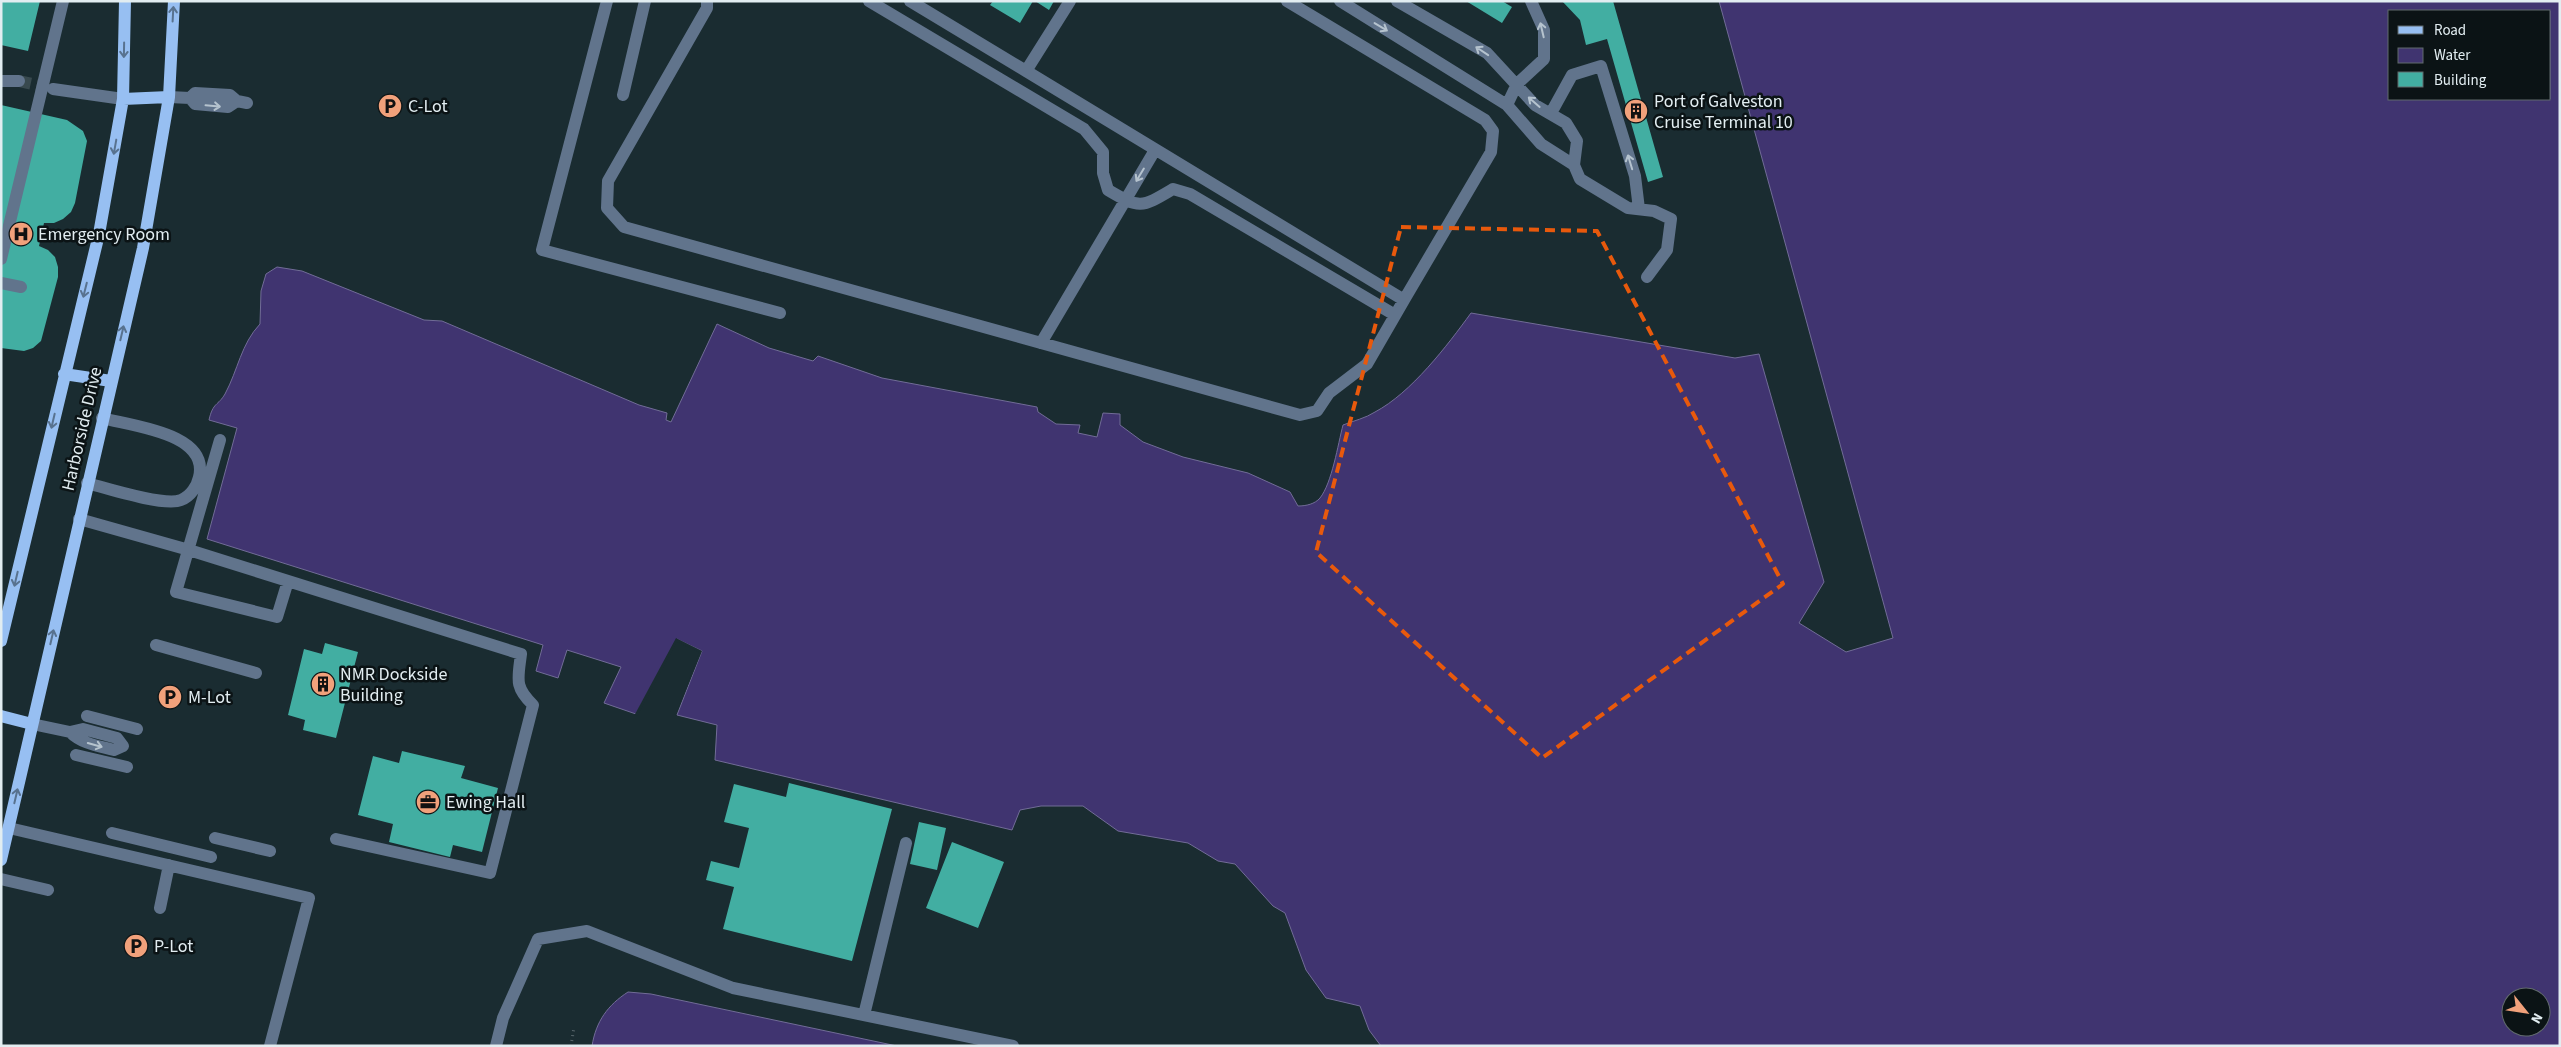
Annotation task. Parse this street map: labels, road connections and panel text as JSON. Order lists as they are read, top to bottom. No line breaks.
{"streets":{"main road":["Harborside Drive"]},"places":{"parking":["C-Lot","M-Lot","P-Lot"],"building":["Port of Galveston Cruise Terminal 10","NMR Dockside Building"],"hospital":["Emergency Room"],"office":["Ewing Hall"]},"legend":["Road","Water","Building"],"north":"bottom right"}
